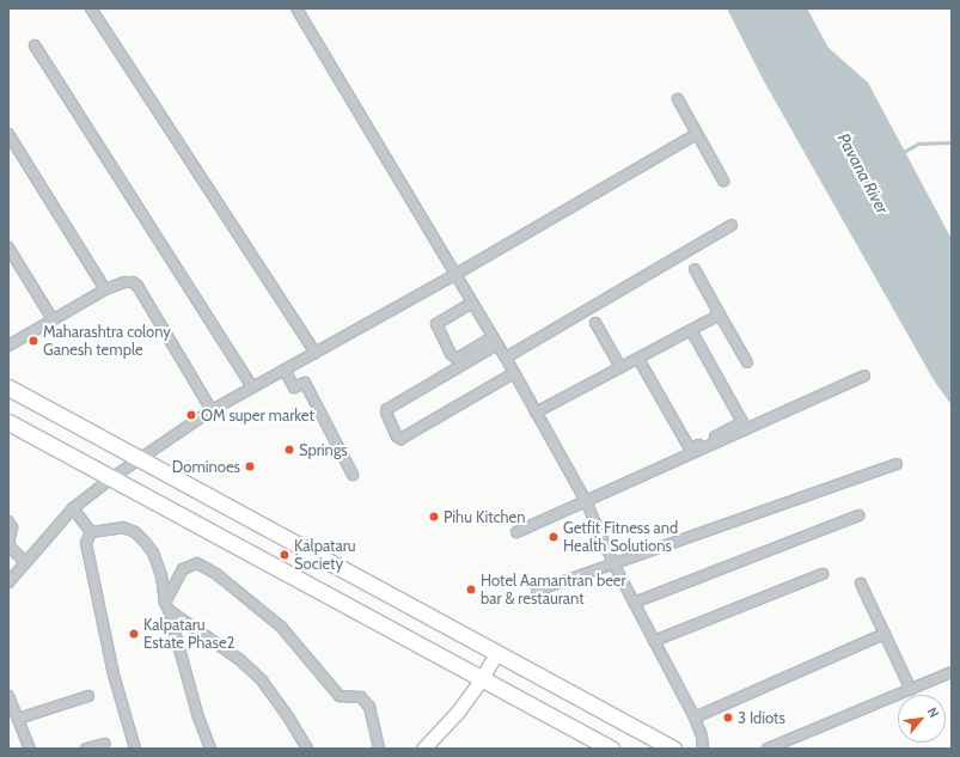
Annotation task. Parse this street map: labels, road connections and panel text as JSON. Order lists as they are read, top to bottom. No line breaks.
{"water":["Pavana River"],"places":["Maharashtra colony Ganesh temple","OM super market","Springs","Dominoes","Pihu Kitchen","Getfit Fitness and Health Solutions","Kalpataru Society","Hotel Aamantran beer bar & restaurant","Kalpataru Estate Phase2","3 Idiots"],"north":"top right"}
